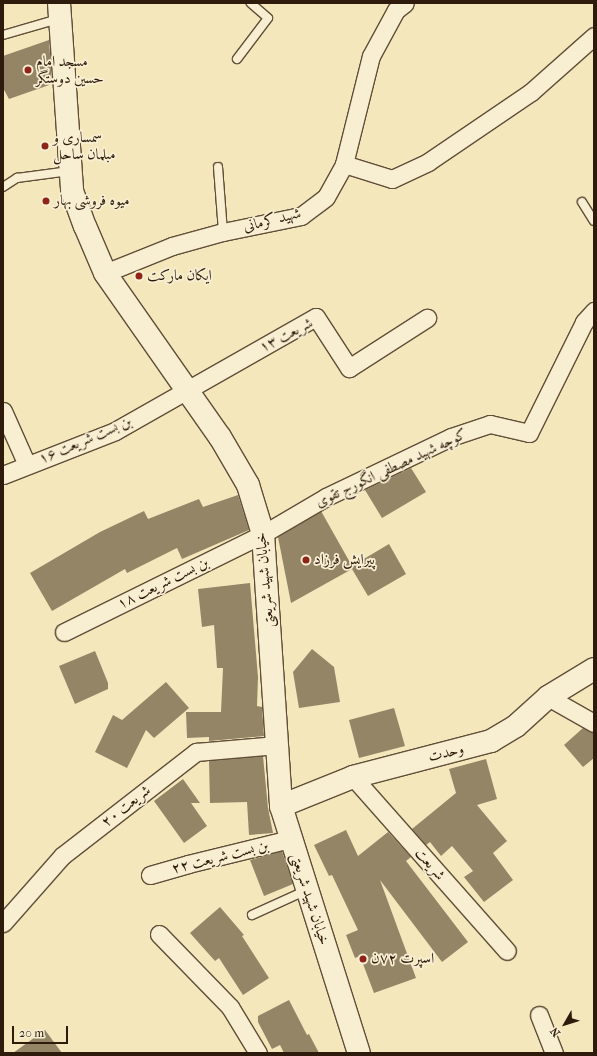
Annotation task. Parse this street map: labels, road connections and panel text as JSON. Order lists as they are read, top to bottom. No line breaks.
{"streets":{"street":["شهید کرمانی","شریعت ۱۳","بن بست شریعت ۱۶","کوچه شهید مصطفی انگورج تقوی","خیابان شهید شریعتی","بن بست شریعت ۱۸","وحدت","شریعت ۲۰","بن بست شریعت ۲۲","شریعت"]},"crossings":[["شهید کرمانی","خیابان شهید شریعتی"],["شریعت ۱۳","بن بست شریعت ۱۶"],["شریعت ۱۳","خیابان شهید شریعتی"],["بن بست شریعت ۱۶","خیابان شهید شریعتی"],["کوچه شهید مصطفی انگورج تقوی","خیابان شهید شریعتی"],["کوچه شهید مصطفی انگورج تقوی","بن بست شریعت ۱۸"],["خیابان شهید شریعتی","بن بست شریعت ۱۸"],["خیابان شهید شریعتی","وحدت"],["خیابان شهید شریعتی","شریعت ۲۰"],["خیابان شهید شریعتی","بن بست شریعت ۲۲"],["وحدت","شریعت"]],"places":["مسجد امام حسین دوستگر","سمساری و مبلمان ساحل","میوه فروشی بهار","ایکان مارکت","پیرایش فرزاد","اسپرت ۷۲ن"],"scale_bar":"20 m","north":"bottom left"}
